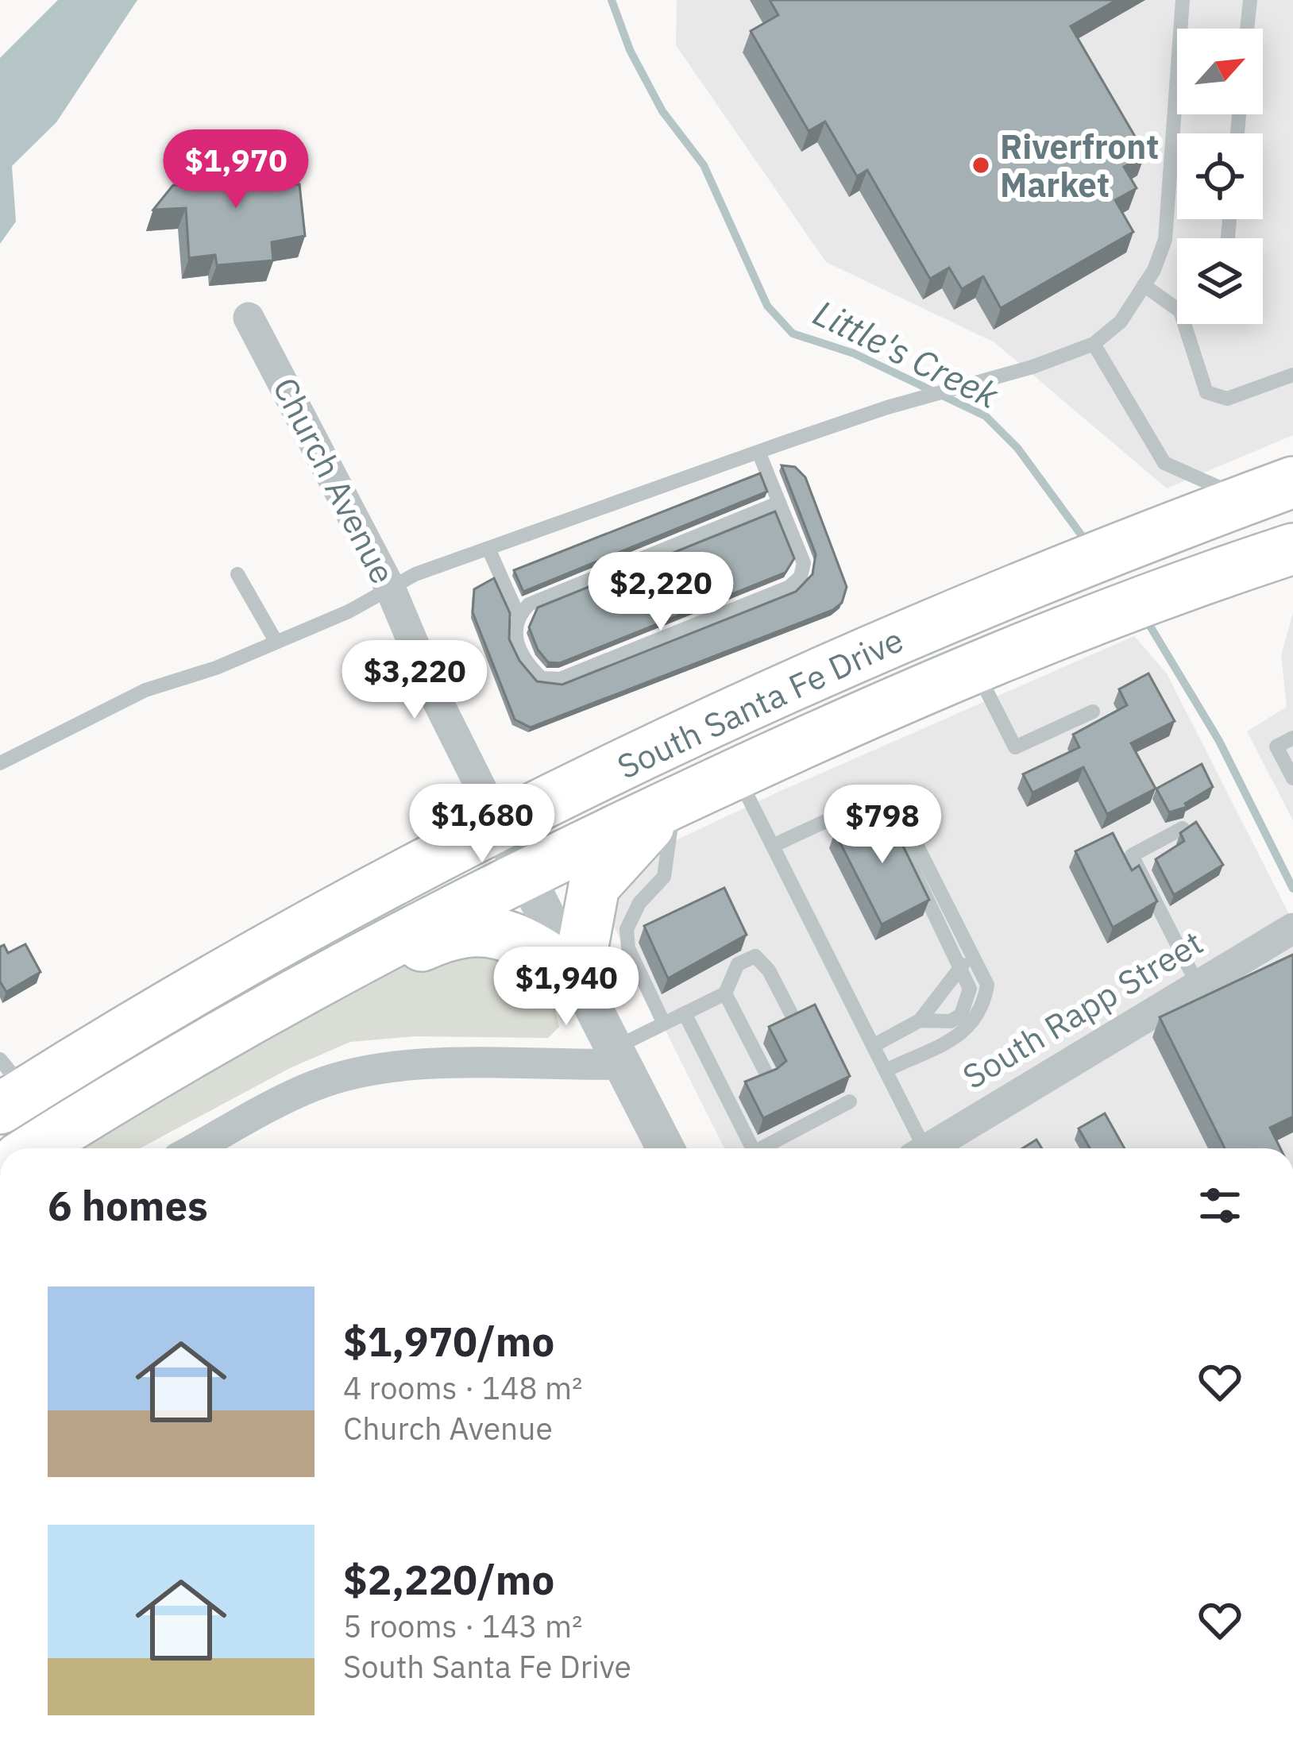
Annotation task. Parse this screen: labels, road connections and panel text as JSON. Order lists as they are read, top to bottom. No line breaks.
{"streets":{"highway":["South Santa Fe Drive"],"street":["Church Avenue","South Rapp Street"]},"crossings":[["Church Avenue","South Santa Fe Drive"]],"water":["Little's Creek"],"places":["Riverfront Market"],"north":"top right","page":{"price":["$1,970","$2,220","$3,220","$1,680","$798","$1,940"],"heading":"6 homes","list":[{"name":"$1,970/mo","note":"4 rooms · 148 m² · Church Avenue"},{"name":"$2,220/mo","note":"5 rooms · 143 m² · South Santa Fe Drive"}]}}
